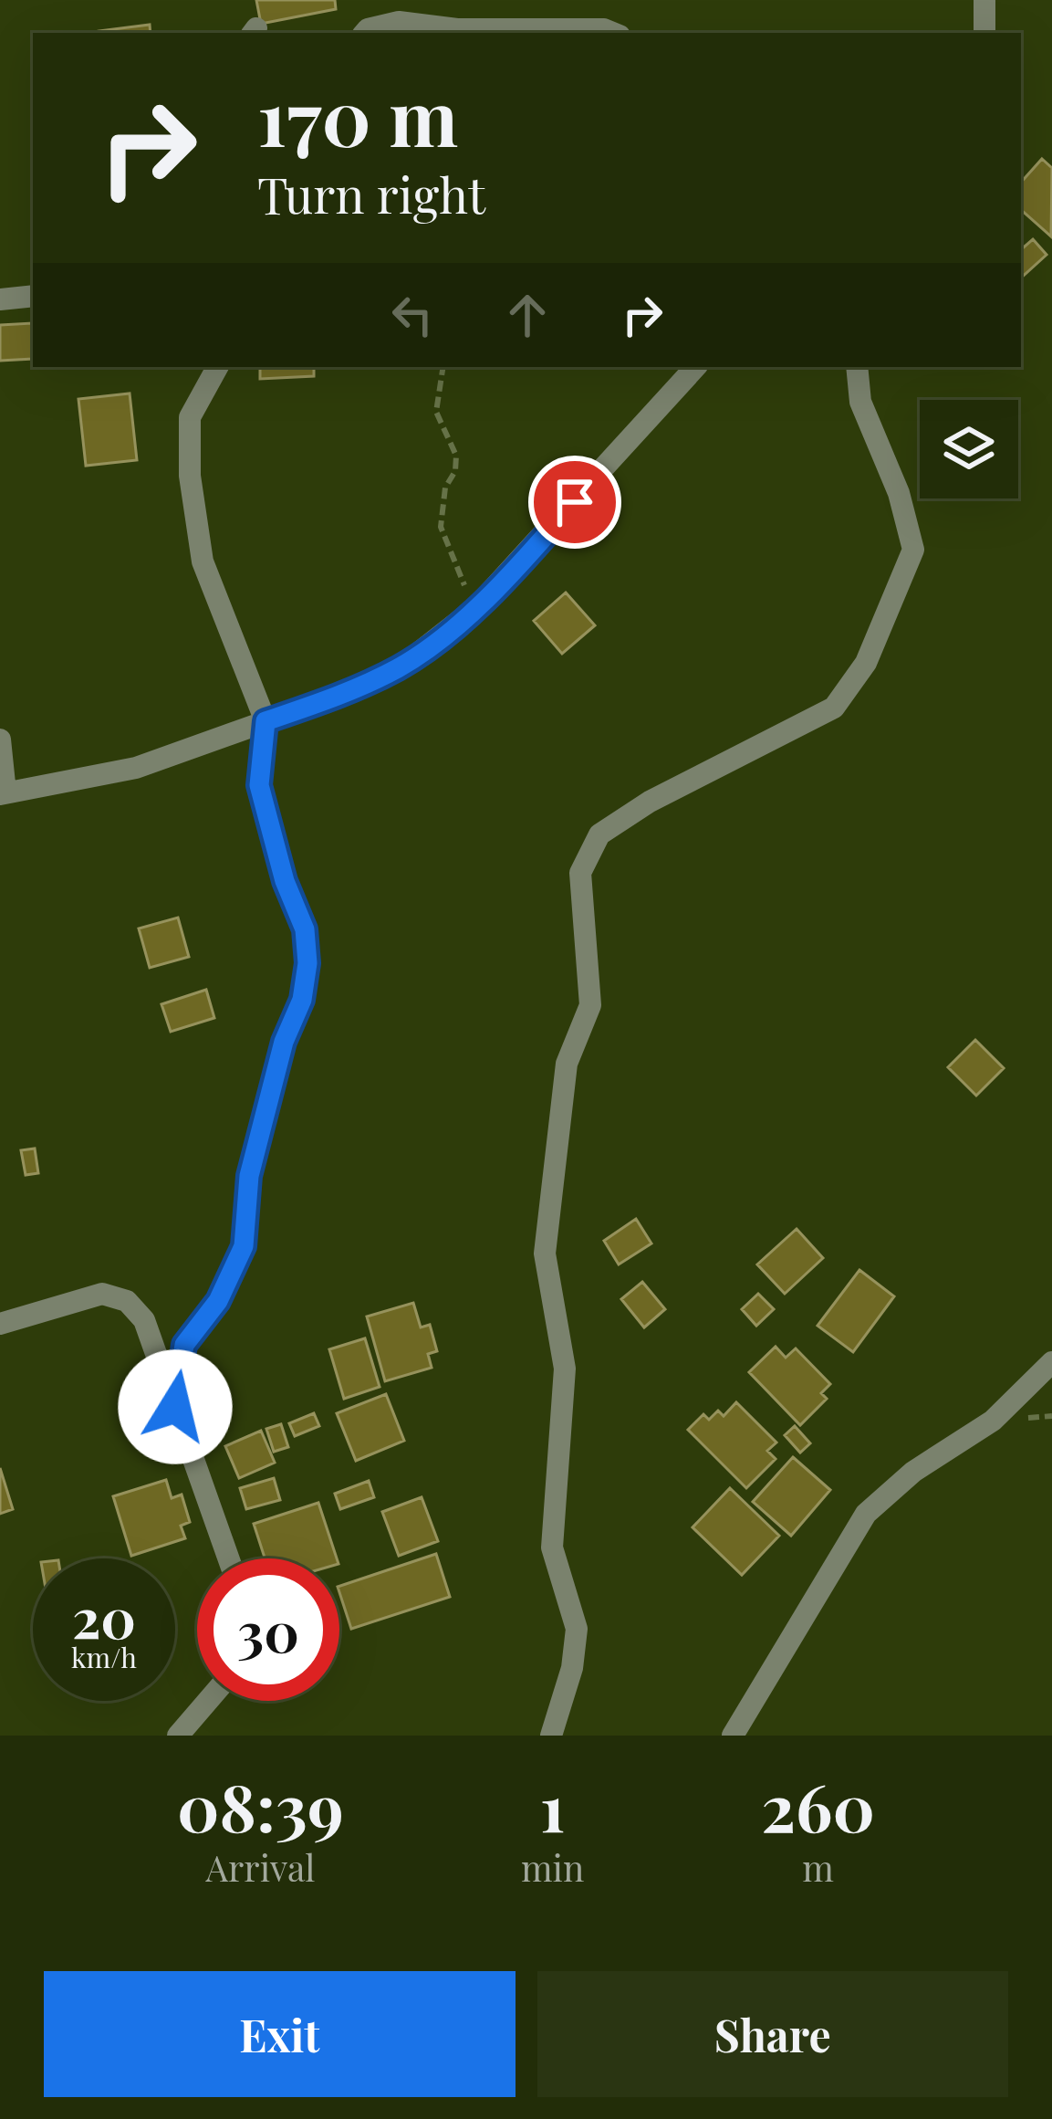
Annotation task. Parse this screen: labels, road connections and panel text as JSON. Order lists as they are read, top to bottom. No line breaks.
{"page":{"turn":["170 m","Turn right"],"speed":"20 km/h","limit":"30","eta":["08:39","Arrival","1","min","260","m"],"buttons":["Exit","Share"]}}
